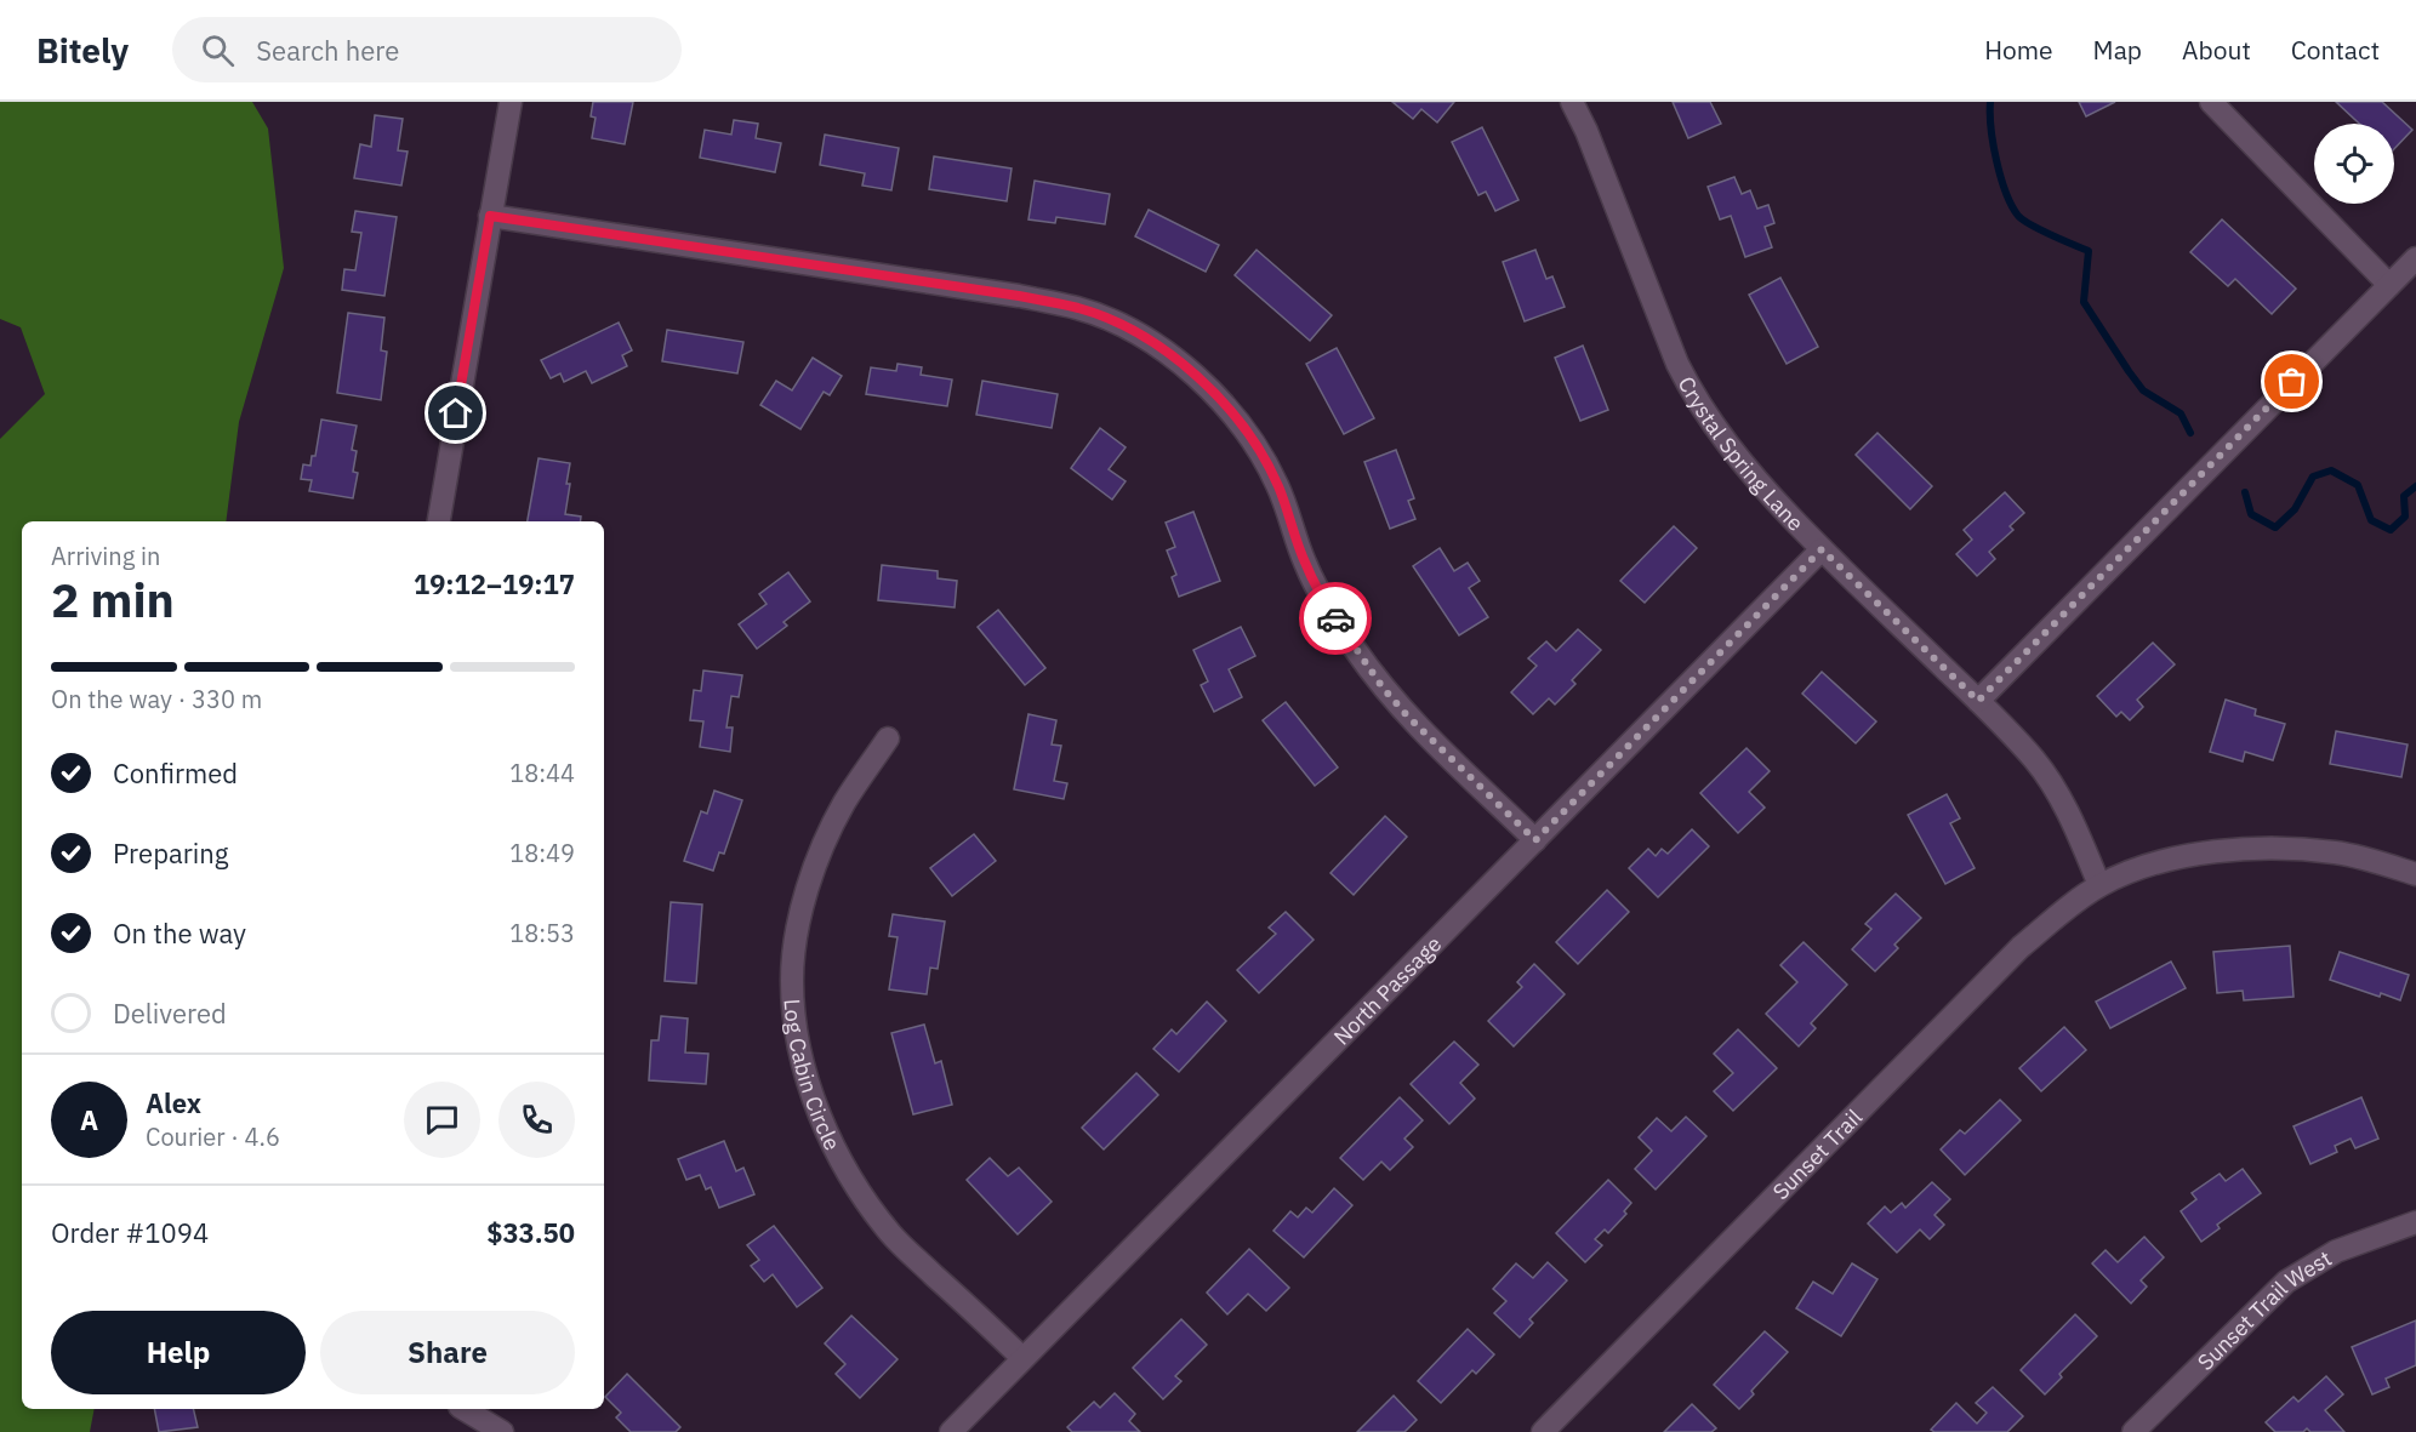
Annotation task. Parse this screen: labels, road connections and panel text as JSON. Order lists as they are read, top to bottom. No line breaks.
{"streets":{"street":["Crystal Spring Lane","North Passage","Log Cabin Circle","Sunset Trail","Sunset Trail West"]},"crossings":[["Crystal Spring Lane","North Passage"],["Crystal Spring Lane","Sunset Trail"],["North Passage","Log Cabin Circle"]],"page":{"header":"Bitely","search":"Search here","nav":["Home","Map","About","Contact"],"heading":["2 min","Arriving in","19:12–19:17"],"panel":["Alex","Courier · 4.6","Order #1094","$33.50"],"bar":"On the way · 330 m","list":[["Confirmed","18:44"],["Preparing","18:49"],["On the way","18:53"],"Delivered"],"round":"A","buttons":["Help","Share"]}}
